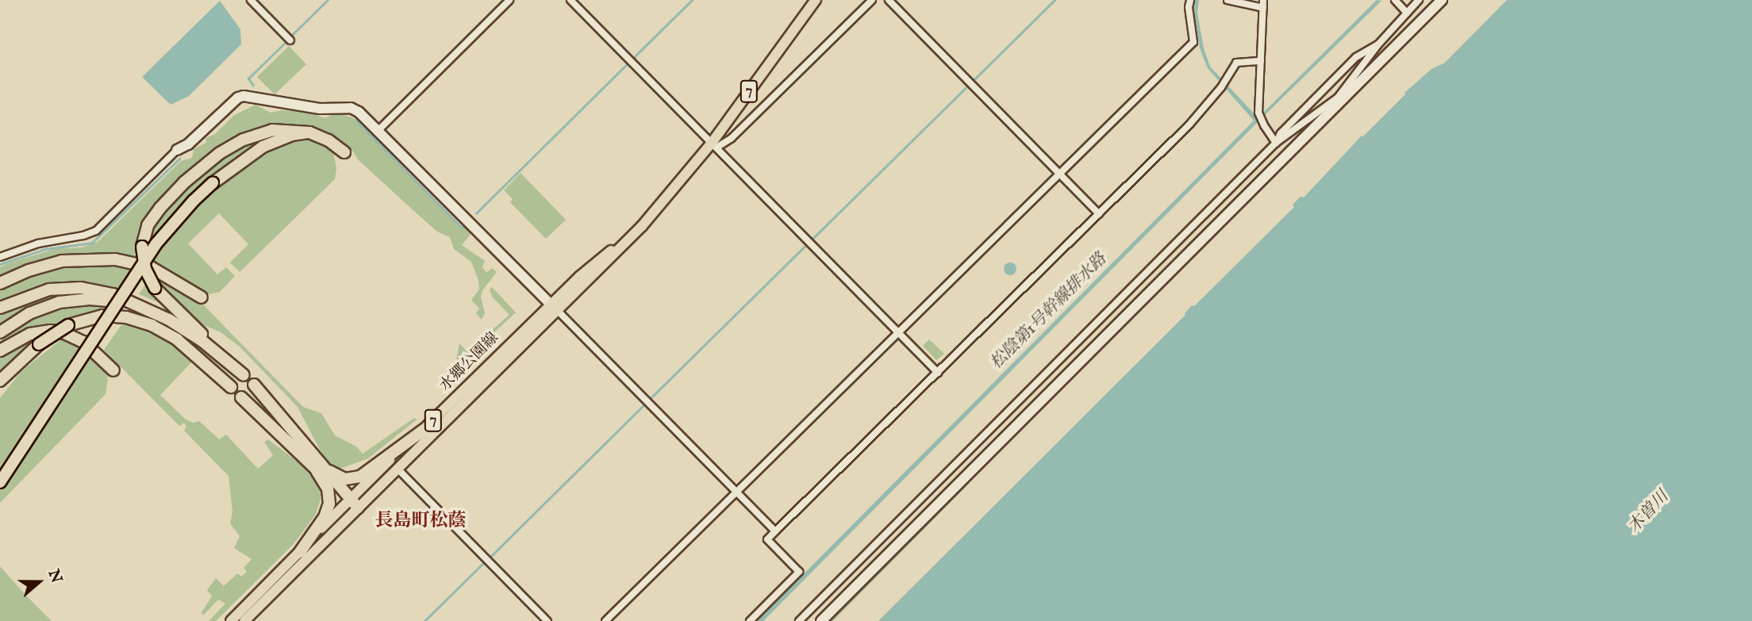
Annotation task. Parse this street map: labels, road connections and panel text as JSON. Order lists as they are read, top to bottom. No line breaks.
{"streets":{"main road":["7","水郷公園線"]},"districts":["長島町松蔭"],"water":["松陰第1号幹線排水路","木曽川"],"north":"right"}
